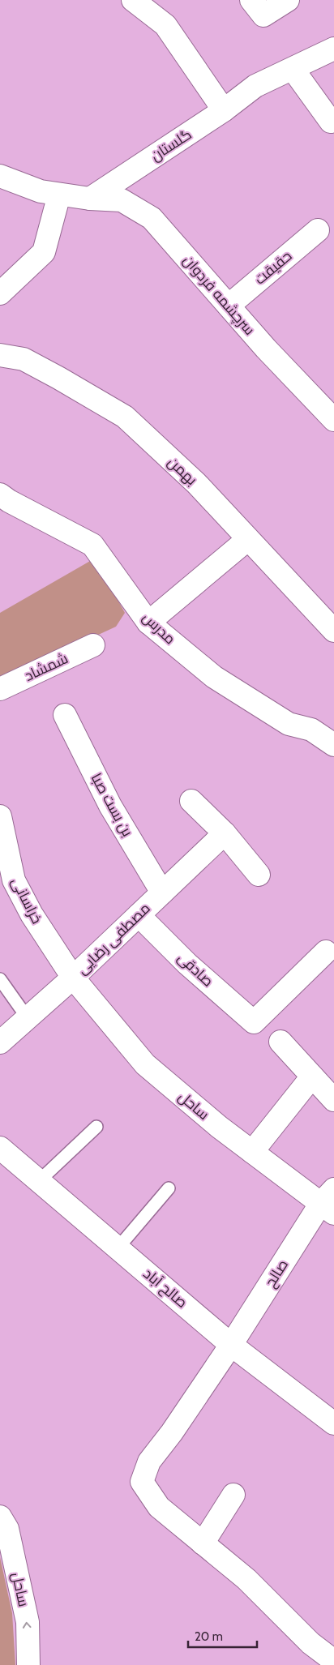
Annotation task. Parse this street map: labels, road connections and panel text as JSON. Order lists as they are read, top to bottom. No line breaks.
{"streets":{"street":["گلستان","حقیقت","سرچشمه فردوان","بهمن","مدرس","شمشاد","بن بست صبا","خراسانی","مصطفی رضایی","صادقی","ساحل","صالح","صالح آباد"]},"crossings":[["گلستان","سرچشمه فردوان"],["حقیقت","سرچشمه فردوان"],["بن بست صبا","مصطفی رضایی"],["خراسانی","مصطفی رضایی"],["خراسانی","ساحل"],["مصطفی رضایی","صادقی"],["مصطفی رضایی","ساحل"],["ساحل","صالح"],["صالح","صالح آباد"]],"scale_bar":"20 m"}
